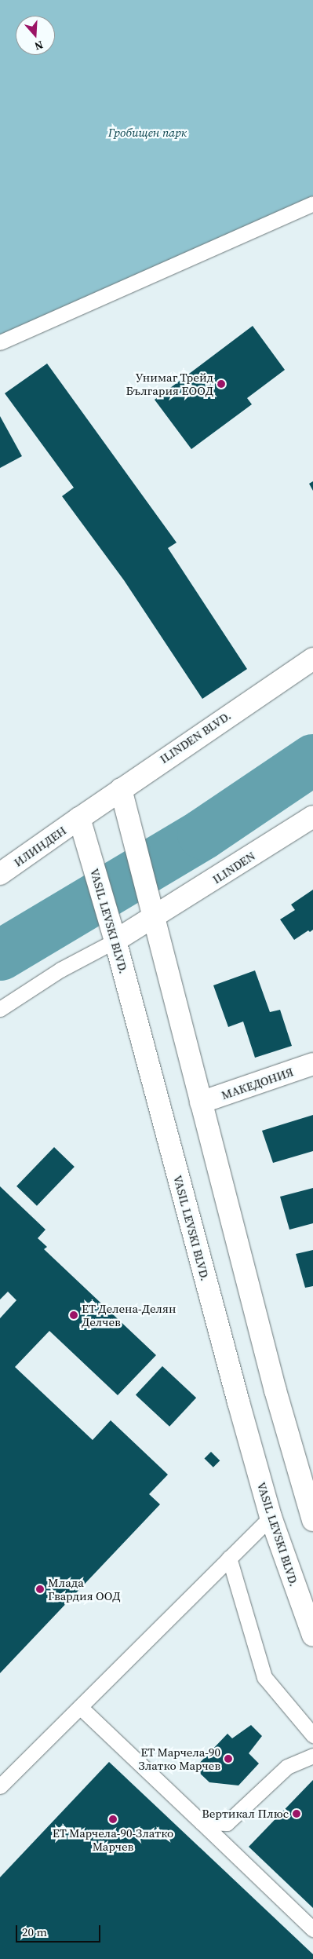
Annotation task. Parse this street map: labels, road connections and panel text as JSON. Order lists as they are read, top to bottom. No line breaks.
{"streets":{"main road":["ILINDEN BLVD.","ИЛИНДЕН","ILINDEN","VASIL LEVSKI BLVD.","МАКЕДОНИЯ"]},"crossings":[["ILINDEN BLVD.","ИЛИНДЕН"],["ILINDEN BLVD.","VASIL LEVSKI BLVD."],["ИЛИНДЕН","VASIL LEVSKI BLVD."]],"parks":["Гробищен парк"],"places":["Унимаг Трейд България ЕООД","ЕТ Делена-Делян Делчев","Млада Гвардия ООД","ЕТ Марчела-90 Златко Марчев","Вертикал Плюс","ЕТ Марчела-90-Златко Марчев"],"scale_bar":"20 m","north":"bottom"}
